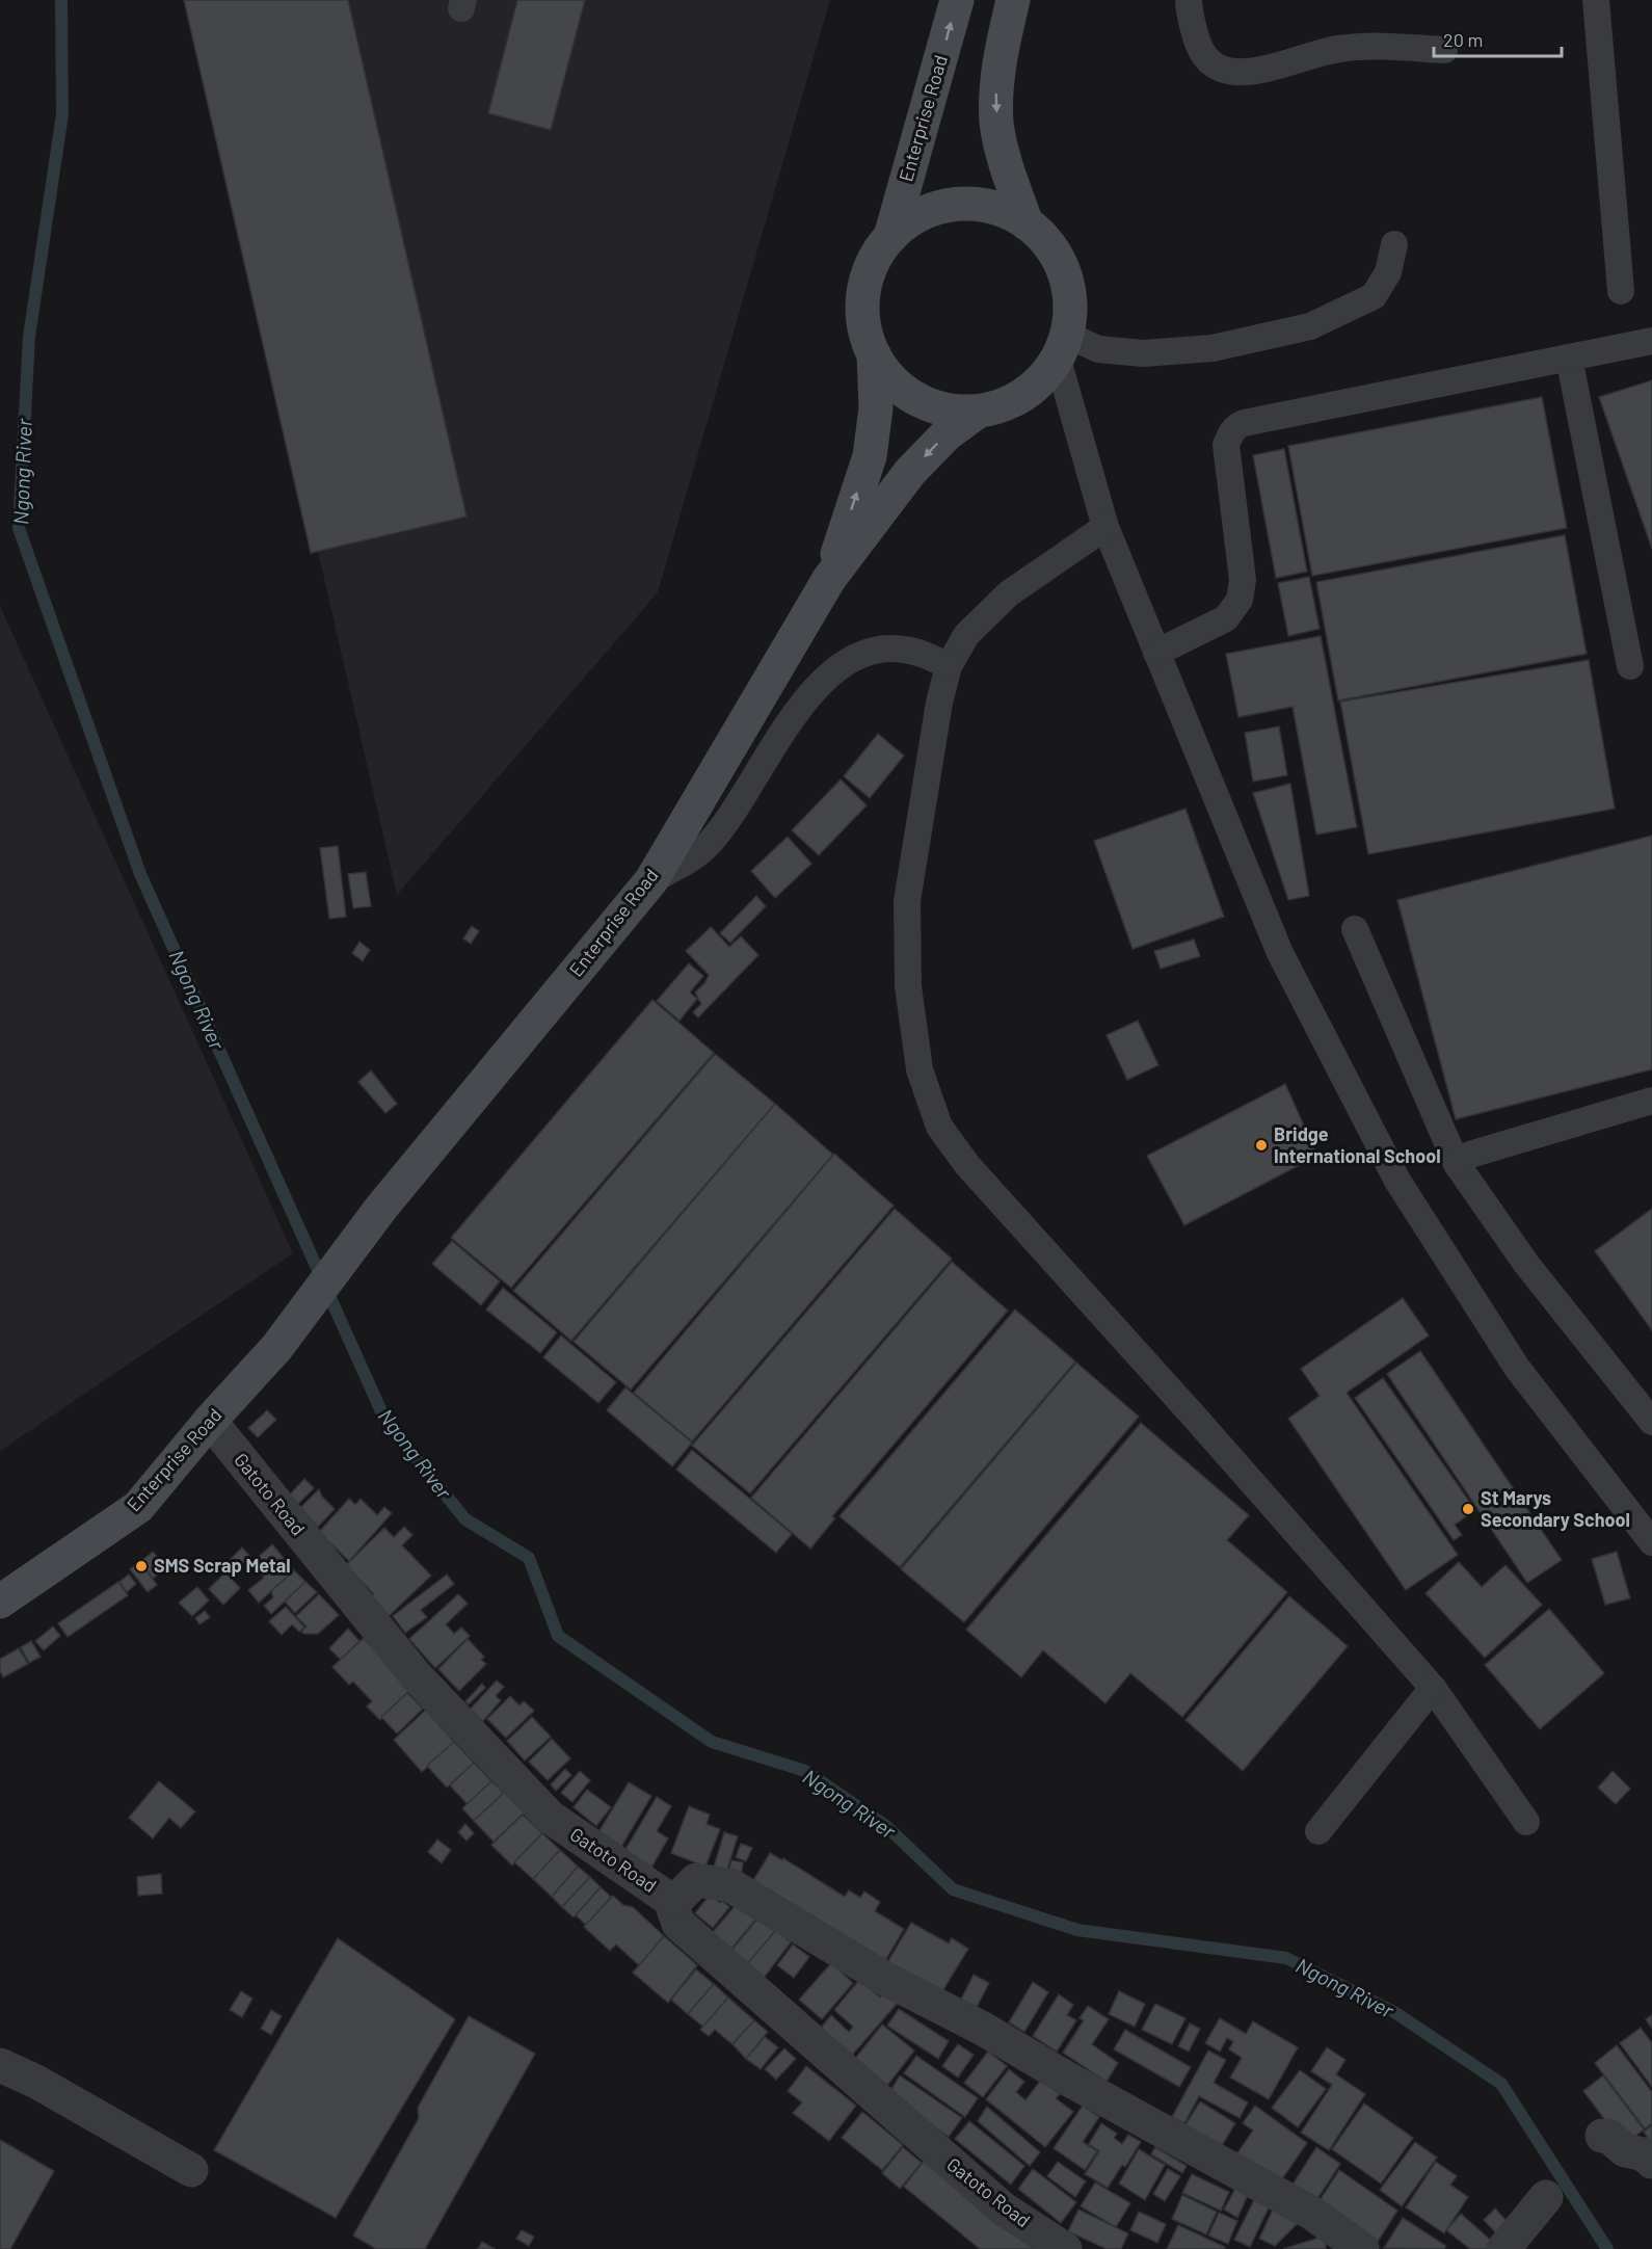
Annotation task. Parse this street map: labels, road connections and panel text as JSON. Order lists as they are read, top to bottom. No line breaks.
{"streets":{"main road":["Enterprise Road"],"street":["Gatoto Road"]},"crossings":[["Enterprise Road","Gatoto Road"]],"water":["Ngong River"],"places":["Bridge International School","St Marys Secondary School","SMS Scrap Metal"],"scale_bar":"20 m"}
